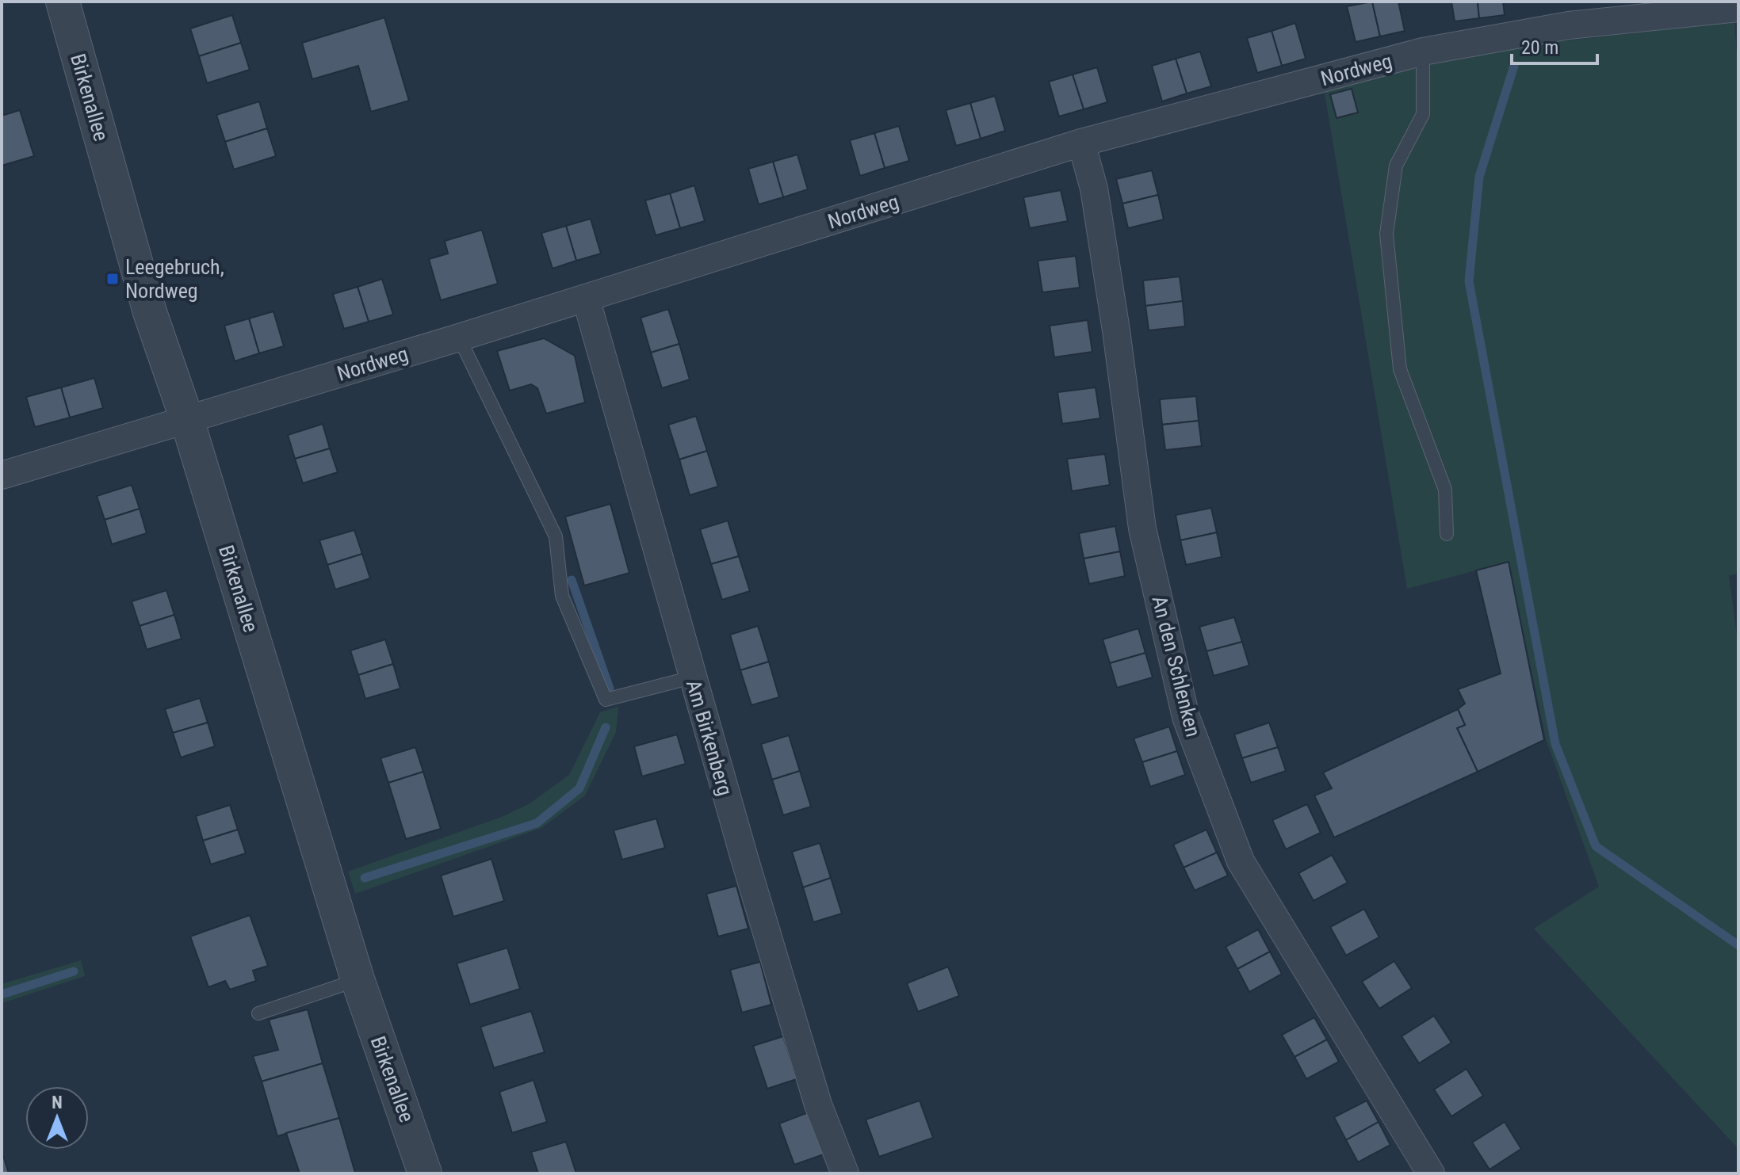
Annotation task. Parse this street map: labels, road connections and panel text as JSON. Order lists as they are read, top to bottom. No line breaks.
{"streets":{"street":["Nordweg","Birkenallee","An den Schlenken","Am Birkenberg"]},"crossings":[["Nordweg","Birkenallee"],["Nordweg","An den Schlenken"],["Nordweg","Am Birkenberg"]],"places":{"transit":["Leegebruch, Nordweg"]},"scale_bar":"20 m","north":"top"}
